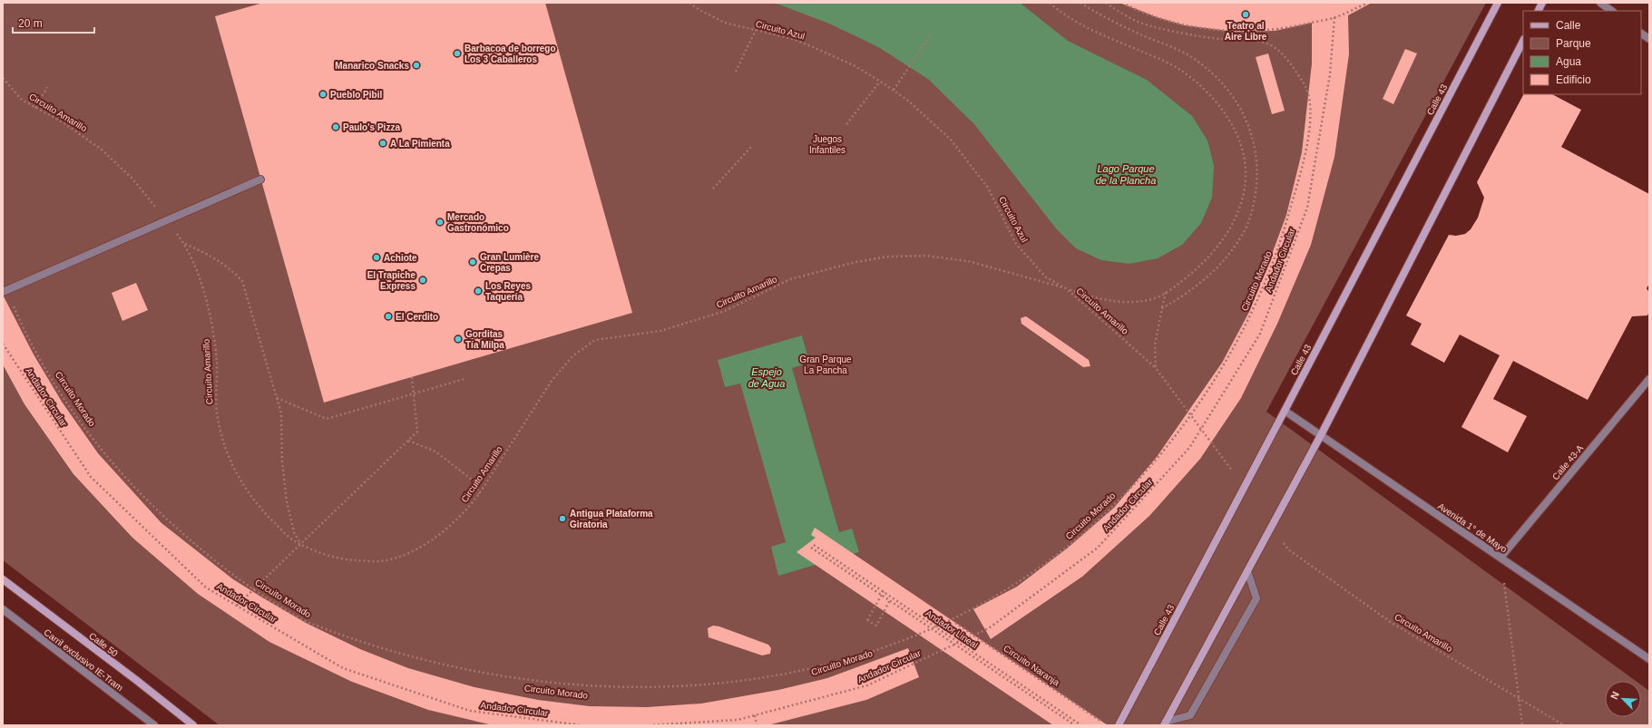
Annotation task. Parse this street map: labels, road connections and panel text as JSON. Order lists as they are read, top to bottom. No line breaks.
{"streets":{"main road":["Calle 43","Calle 50"],"street":["Calle 43-A","Avenida 1° de Mayo","Carril exclusivo IE-Tram"],"path":["Circuito Azul","Circuito Amarillo","Andador Circular","Circuito Morado","Andador Lineal","Circuito Naranja"]},"crossings":[["Circuito Azul","Circuito Amarillo"],["Calle 43","Avenida 1° de Mayo"],["Circuito Amarillo","Andador Circular"],["Circuito Amarillo","Circuito Morado"],["Andador Circular","Circuito Naranja"],["Calle 43-A","Avenida 1° de Mayo"]],"water":["Lago Parque de la Plancha","Espejo de Agua"],"parks":["Juegos Infantiles","Gran Parque La Pancha"],"places":["Teatro al Aire Libre","Barbacoa de borrego Los 3 Caballeros","Manarico Snacks","Pueblo Pibil","Paulo's Pizza","A La Pimienta","Mercado Gastronómico","Achiote","Gran Lumière Crepas","El Trapiche Express","Los Reyes Taquería","El Cerdito","Gorditas Tía Milpa","Antigua Plataforma Giratoria"],"legend":["Calle","Parque","Agua","Edificio"],"scale_bar":"20 m","north":"top left"}
